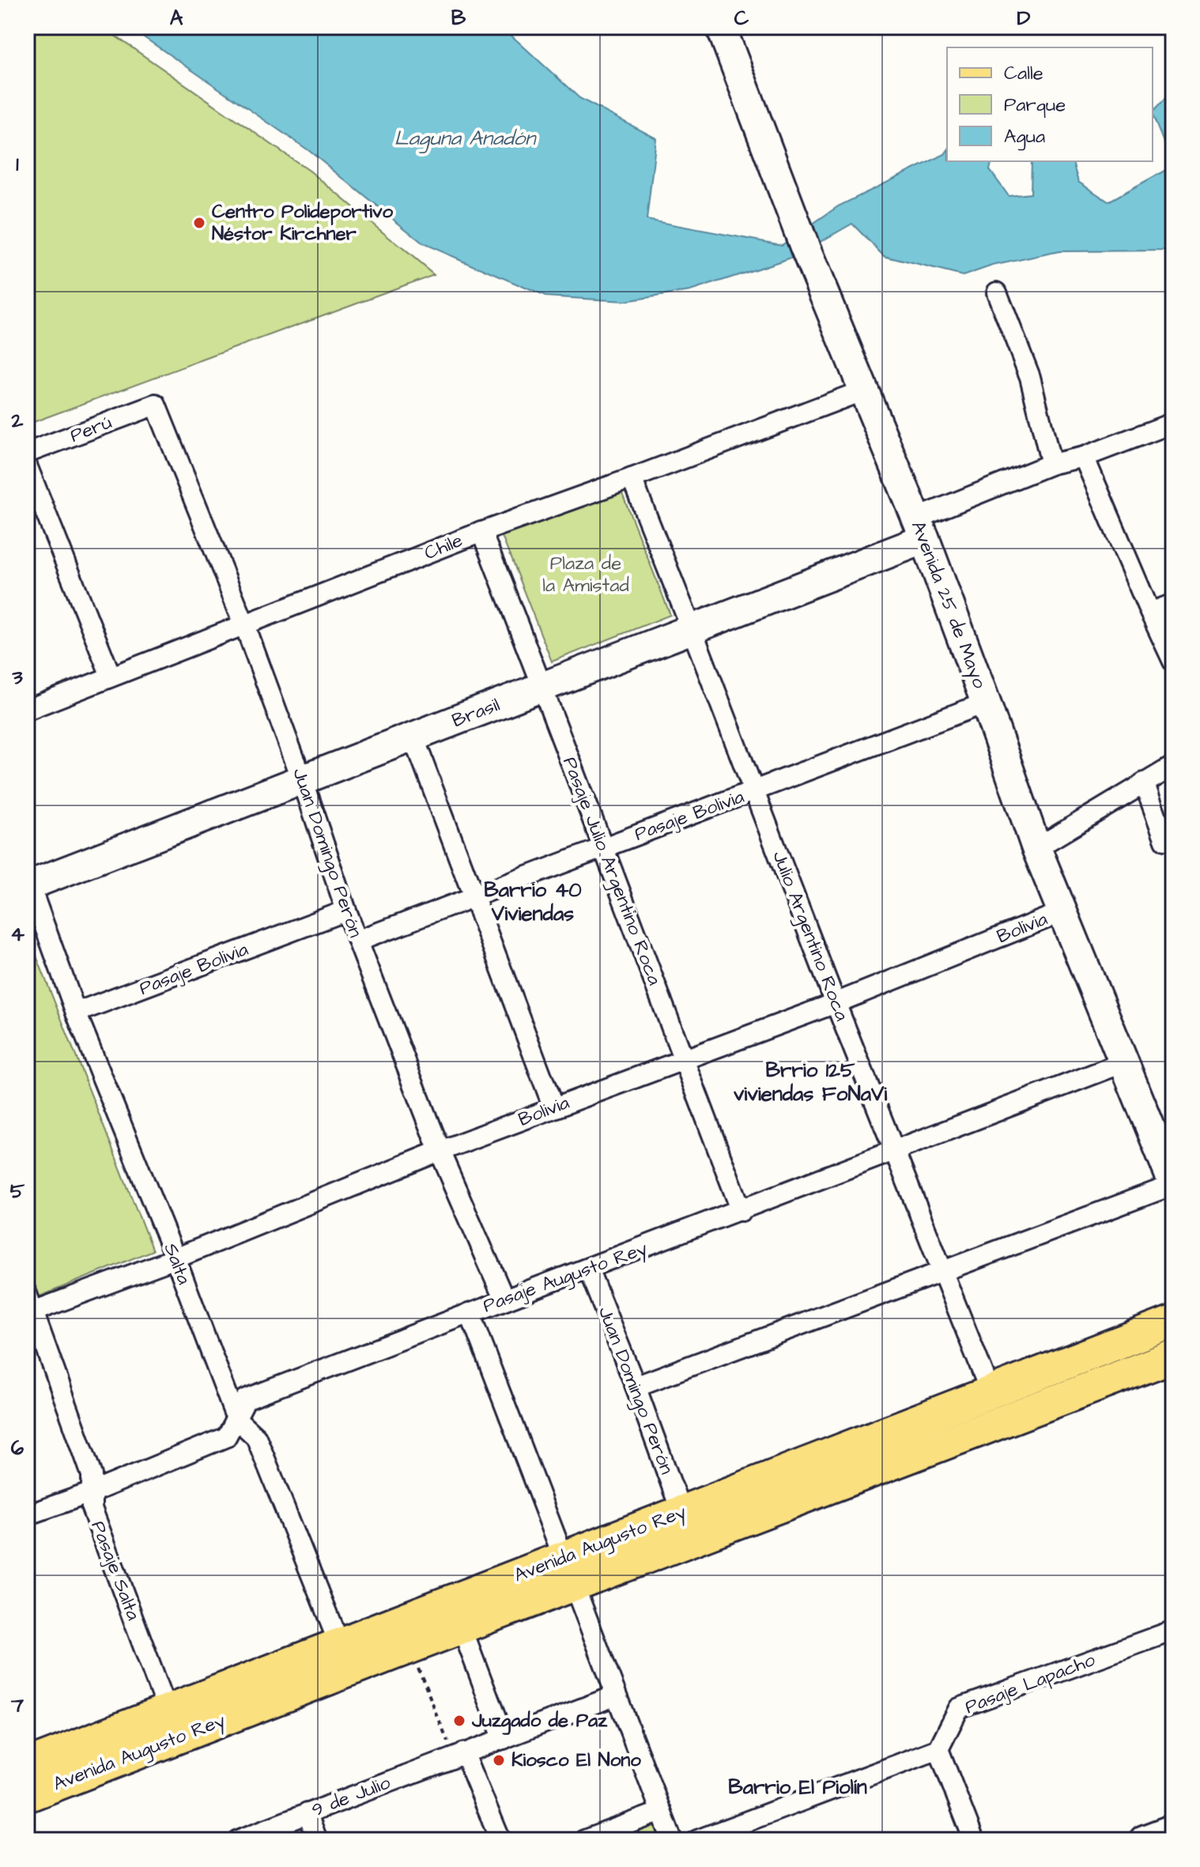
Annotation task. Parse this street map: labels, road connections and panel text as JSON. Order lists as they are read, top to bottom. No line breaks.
{"streets":{"main road":["Avenida 25 de Mayo","Brasil","Avenida Augusto Rey"],"street":["Perú","Chile","Pasaje Bolivia","Juan Domingo Perón","Pasaje Julio Argentino Roca","Bolivia","Julio Argentino Roca","Salta","Pasaje Augusto Rey","Pasaje Salta","Pasaje Lapacho","9 de Julio"]},"crossings":[["Perú","Juan Domingo Perón"],["Chile","Avenida 25 de Mayo"],["Chile","Juan Domingo Perón"],["Chile","Pasaje Julio Argentino Roca"],["Chile","Julio Argentino Roca"],["Avenida 25 de Mayo","Brasil"],["Avenida 25 de Mayo","Pasaje Bolivia"],["Avenida 25 de Mayo","Bolivia"],["Avenida 25 de Mayo","Pasaje Augusto Rey"],["Brasil","Juan Domingo Perón"],["Brasil","Pasaje Julio Argentino Roca"],["Brasil","Julio Argentino Roca"],["Brasil","Salta"],["Pasaje Bolivia","Juan Domingo Perón"],["Pasaje Bolivia","Pasaje Julio Argentino Roca"],["Pasaje Bolivia","Julio Argentino Roca"],["Pasaje Bolivia","Salta"],["Juan Domingo Perón","Bolivia"],["Juan Domingo Perón","Pasaje Augusto Rey"],["Juan Domingo Perón","Avenida Augusto Rey"],["Pasaje Julio Argentino Roca","Bolivia"],["Pasaje Julio Argentino Roca","Pasaje Augusto Rey"],["Bolivia","Julio Argentino Roca"],["Bolivia","Salta"],["Bolivia","Pasaje Salta"],["Julio Argentino Roca","Pasaje Augusto Rey"],["Julio Argentino Roca","Avenida Augusto Rey"],["Salta","Pasaje Augusto Rey"],["Salta","Avenida Augusto Rey"],["Pasaje Augusto Rey","Pasaje Salta"],["Avenida Augusto Rey","Pasaje Salta"]],"districts":["Barrio 40 Viviendas","Brrio 125 viviendas FoNaVi","Barrio El Piolín"],"water":["Laguna Anadón"],"parks":["Plaza de la Amistad"],"places":["Centro Polideportivo Néstor Kirchner","Juzgado de Paz","Kiosco El Nono"],"legend":["Calle","Parque","Agua"],"grid":{"columns":["A","B","C","D"],"rows":["1","2","3","4","5","6","7"]}}
